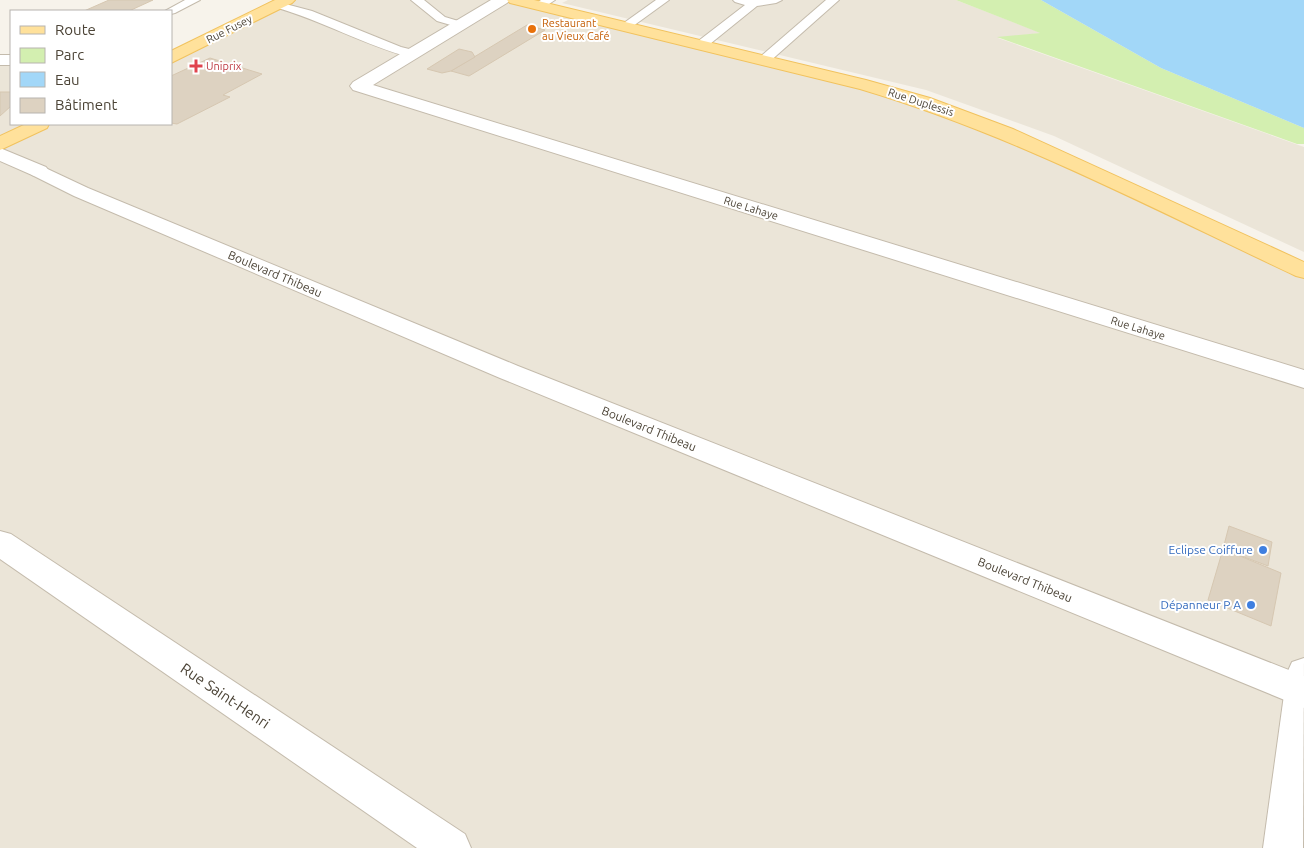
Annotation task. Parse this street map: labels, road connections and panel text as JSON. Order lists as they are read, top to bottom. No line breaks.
{"streets":{"main road":["Rue Fusey","Rue Duplessis"],"street":["Rue Lahaye","Boulevard Thibeau","Rue Saint-Henri"]},"places":{"other":["Restaurant au Vieux Café","Eclipse Coiffure","Dépanneur P A"],"health":["Uniprix"]},"legend":["Route","Parc","Eau","Bâtiment"]}
